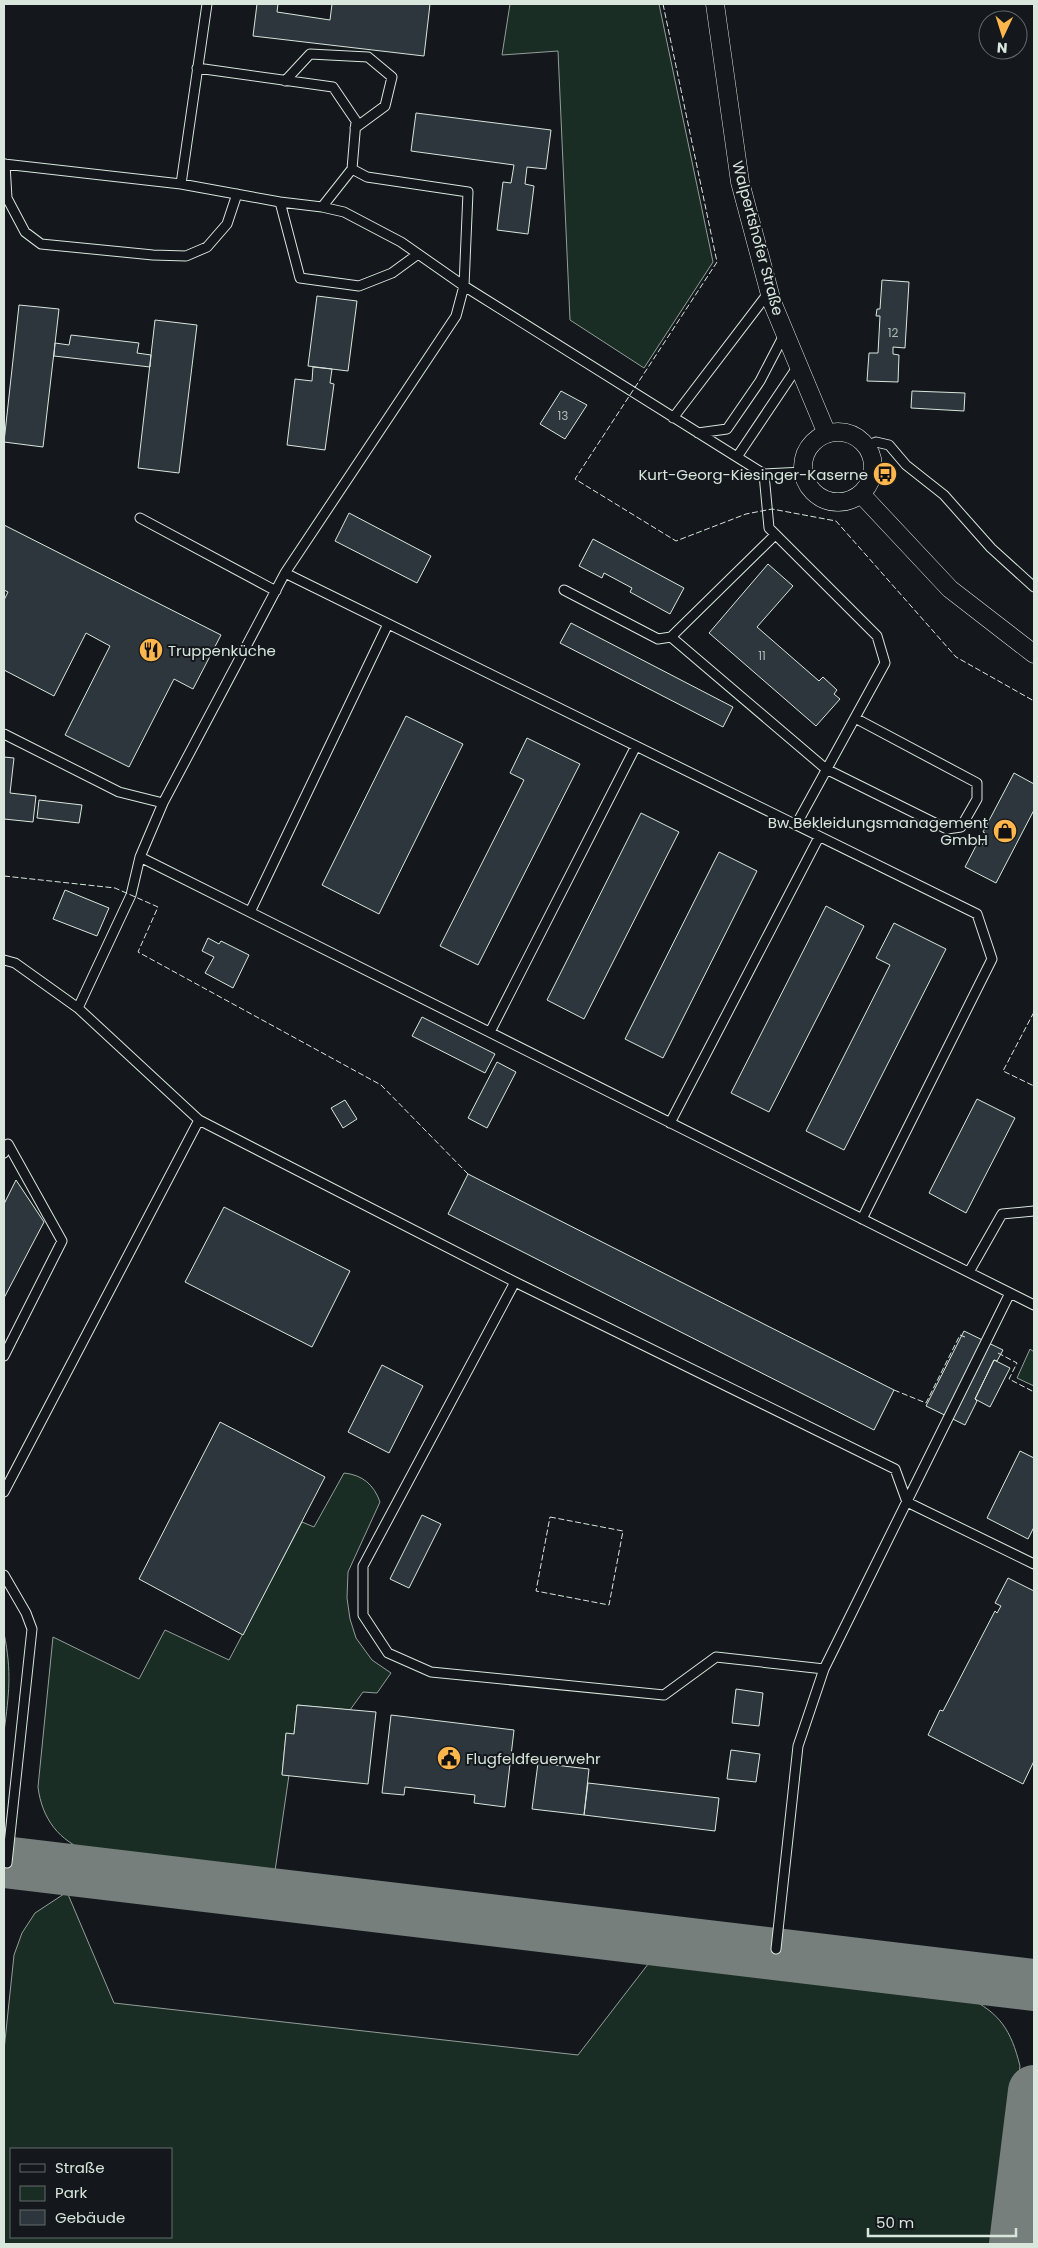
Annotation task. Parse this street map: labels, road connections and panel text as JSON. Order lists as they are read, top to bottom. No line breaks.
{"streets":{"street":["Walpertshofer Straße"]},"places":{"bus stop":["Kurt-Georg-Kiesinger-Kaserne"],"restaurant":["Truppenküche"],"shop":["Bw Bekleidungsmanagement GmbH"],"public building":["Flugfeldfeuerwehr"]},"house_numbers":["12","13","11"],"legend":["Straße","Park","Gebäude"],"scale_bar":"50 m","north":"bottom"}
